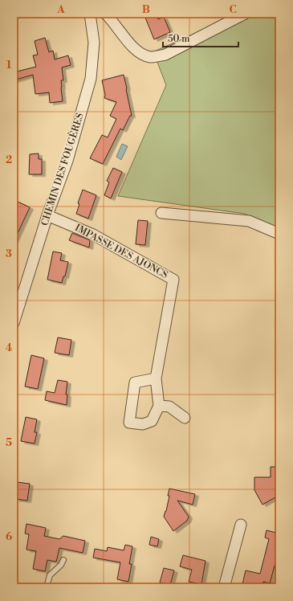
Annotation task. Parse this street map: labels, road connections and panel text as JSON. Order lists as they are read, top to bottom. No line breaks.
{"streets":{"street":["CHEMIN DES FOUGÈRES","IMPASSE DES AJONCS"]},"crossings":[["CHEMIN DES FOUGÈRES","IMPASSE DES AJONCS"]],"scale_bar":"50 m","grid":{"columns":["A","B","C"],"rows":["1","2","3","4","5","6"]}}
